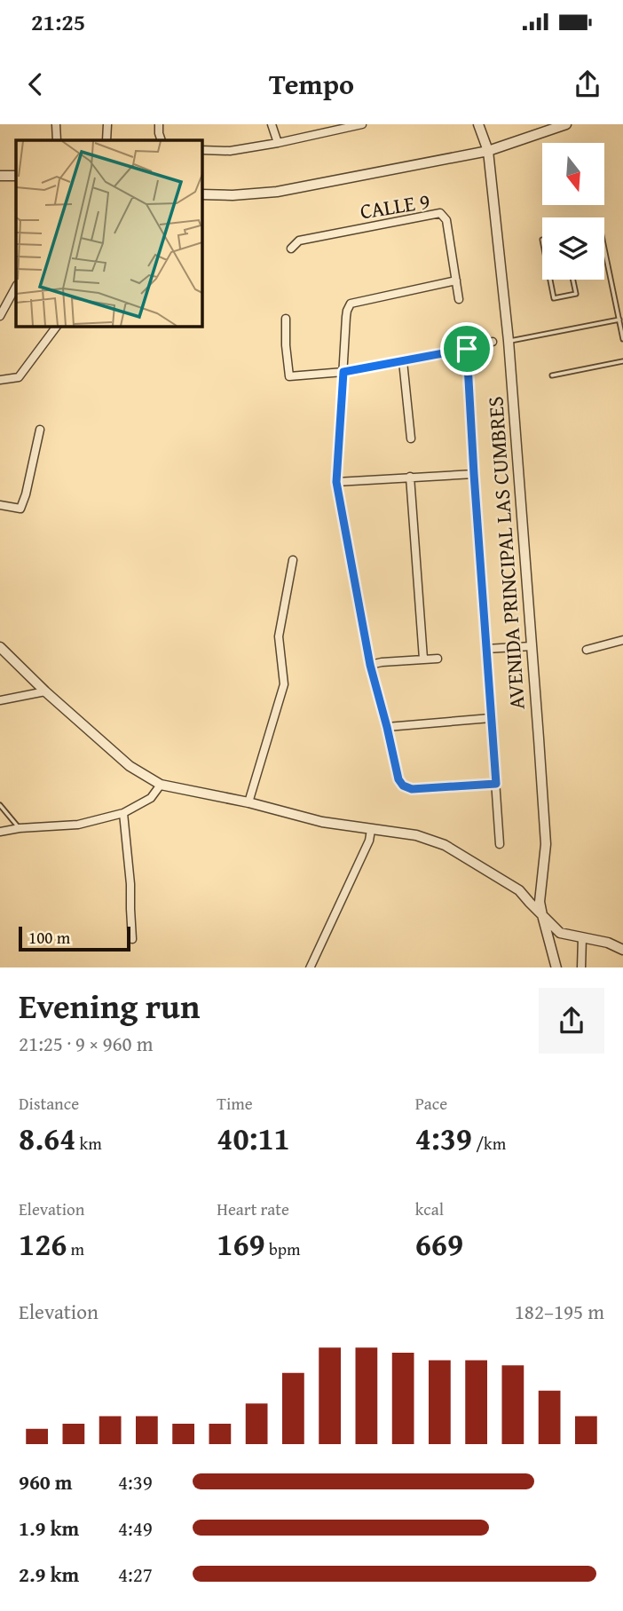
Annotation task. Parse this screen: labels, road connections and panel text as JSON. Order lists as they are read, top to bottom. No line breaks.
{"streets":{"street":["CALLE 9","AVENIDA PRINCIPAL LAS CUMBRES"]},"scale_bar":"100 m","north":"bottom","page":{"status":"21:25","header":"Tempo","scale":"100 m","heading":["Evening run","21:25 · 9 × 960 m"],"stats":[["Distance","8.64 km"],["Time","40:11"],["Pace","4:39 /km"],["Elevation","126 m"],["Heart rate","169 bpm"],["kcal","669"]],"chart":["Elevation","182–195 m"],"list":[{"name":"960 m","note":"4:39"},{"name":"1.9 km","note":"4:49"},{"name":"2.9 km","note":"4:27"}]}}
